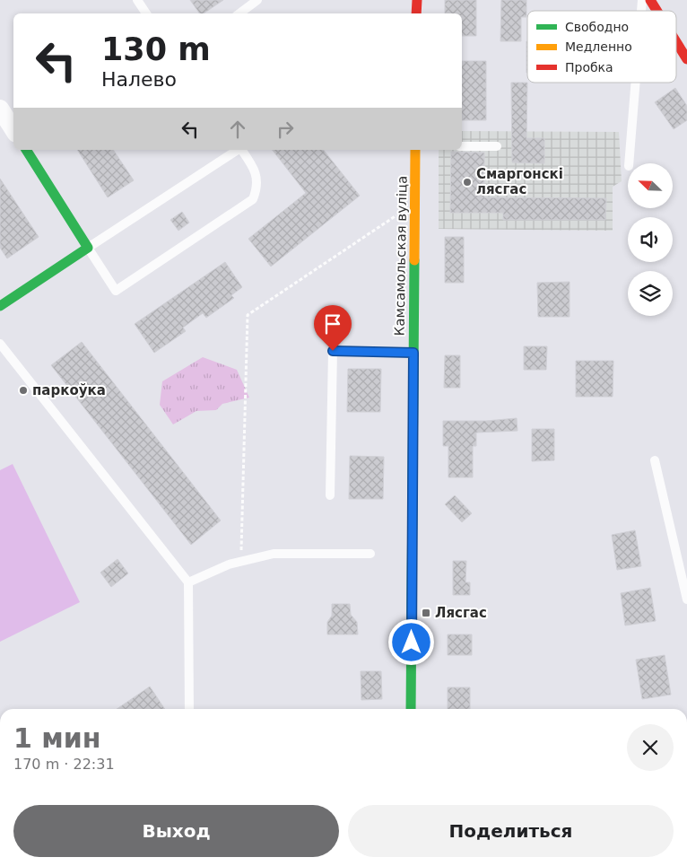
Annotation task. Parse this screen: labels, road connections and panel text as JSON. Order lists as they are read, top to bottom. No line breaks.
{"streets":{"main road":["Камсамольская вуліца"]},"places":{"other":["Смаргонскі лясгас","паркоўка"],"transit":["Лясгас"]},"legend":["Свободно","Медленно","Пробка"],"north":"top left","page":{"turn":["130 m","Налево"],"heading":["1 мин","170 m · 22:31"],"buttons":["Выход","Поделиться"]}}
